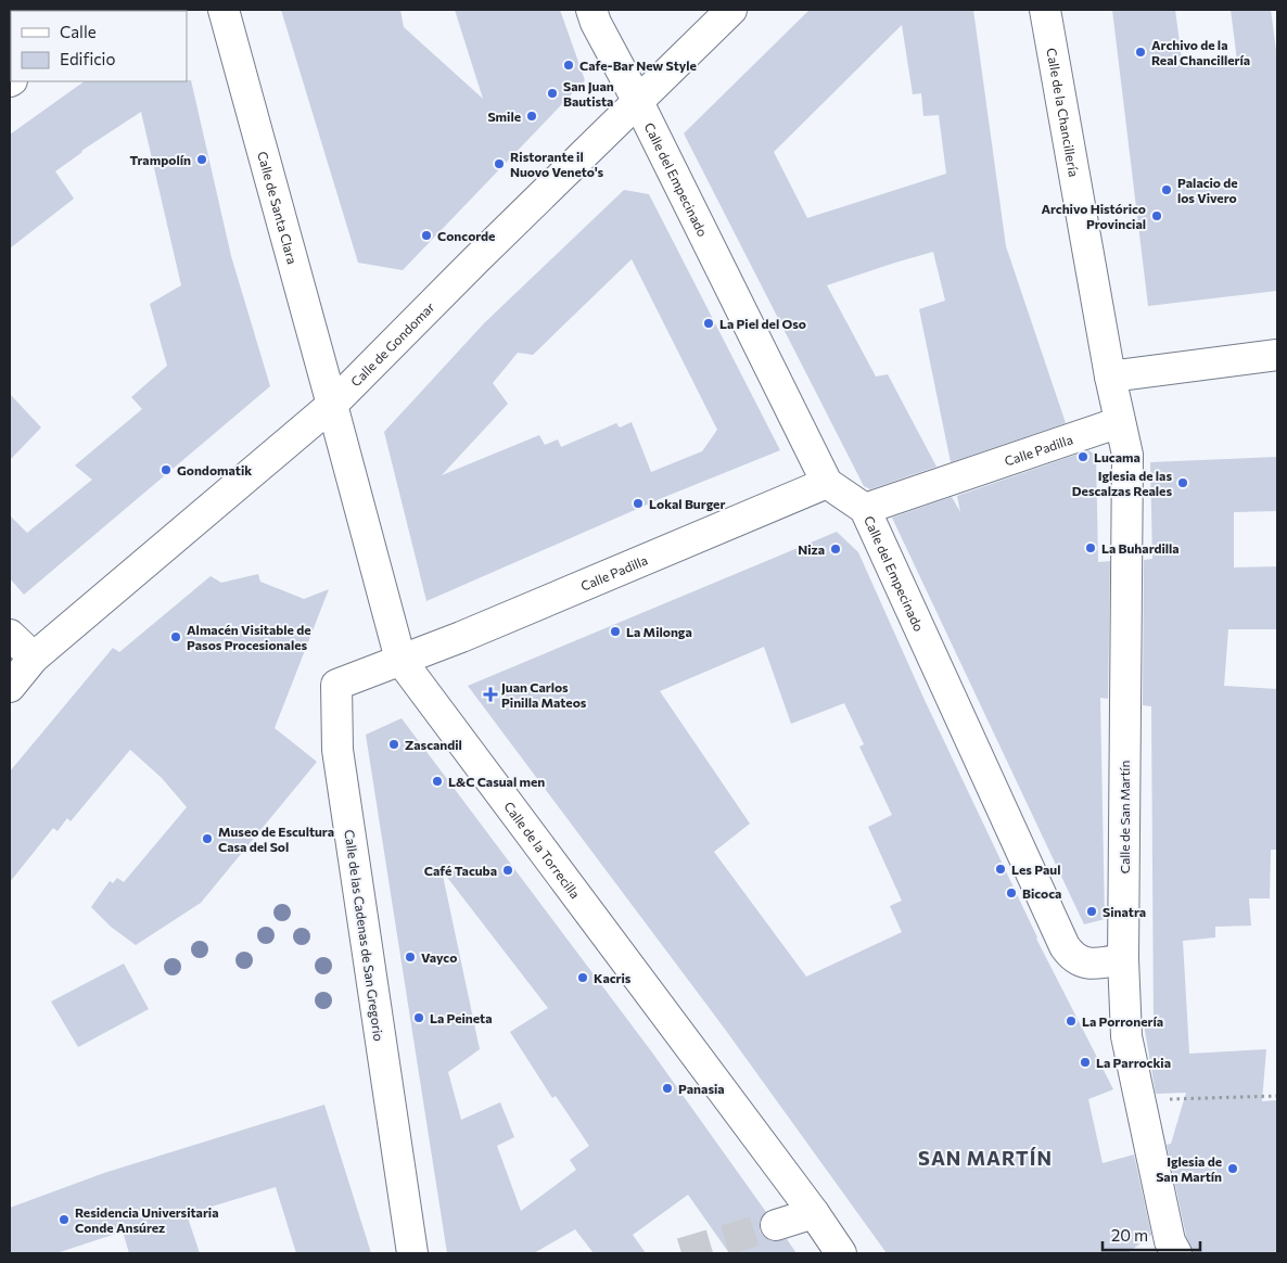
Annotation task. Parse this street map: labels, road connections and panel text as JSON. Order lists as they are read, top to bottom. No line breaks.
{"streets":{"street":["Calle de la Chancillería","Calle del Empecinado","Calle de Santa Clara","Calle de Gondomar","Calle Padilla","Calle de San Martín","Calle de la Torrecilla","Calle de las Cadenas de San Gregorio"]},"crossings":[["Calle de la Chancillería","Calle de San Martín"],["Calle del Empecinado","Calle de Gondomar"],["Calle del Empecinado","Calle Padilla"],["Calle del Empecinado","Calle de San Martín"],["Calle de Santa Clara","Calle de Gondomar"],["Calle de Santa Clara","Calle de la Torrecilla"],["Calle de Gondomar","Calle de la Torrecilla"],["Calle Padilla","Calle de San Martín"],["Calle Padilla","Calle de la Torrecilla"],["Calle Padilla","Calle de las Cadenas de San Gregorio"],["Calle de la Torrecilla","Calle de las Cadenas de San Gregorio"]],"districts":["SAN MARTÍN"],"places":{"other":["Archivo de la Real Chancillería","Cafe-Bar New Style","San Juan Bautista","Smile","Trampolín","Ristorante il Nuovo Veneto's","Palacio de los Vivero","Archivo Histórico Provincial","Concorde","La Piel del Oso","Lucama","Gondomatik","Iglesia de las Descalzas Reales","Lokal Burger","La Buhardilla","Niza","La Milonga","Almacén Visitable de Pasos Procesionales","Zascandil","L&C Casual men","Museo de Escultura Casa del Sol","Les Paul","Café Tacuba","Bicoca","Sinatra","Vayco","Kacris","La Peineta","La Porronería","La Parrockia","Panasia","Iglesia de San Martín","Residencia Universitaria Conde Ansúrez"],"health":["Juan Carlos Pinilla Mateos"]},"legend":["Calle","Edificio"],"scale_bar":"20 m"}
